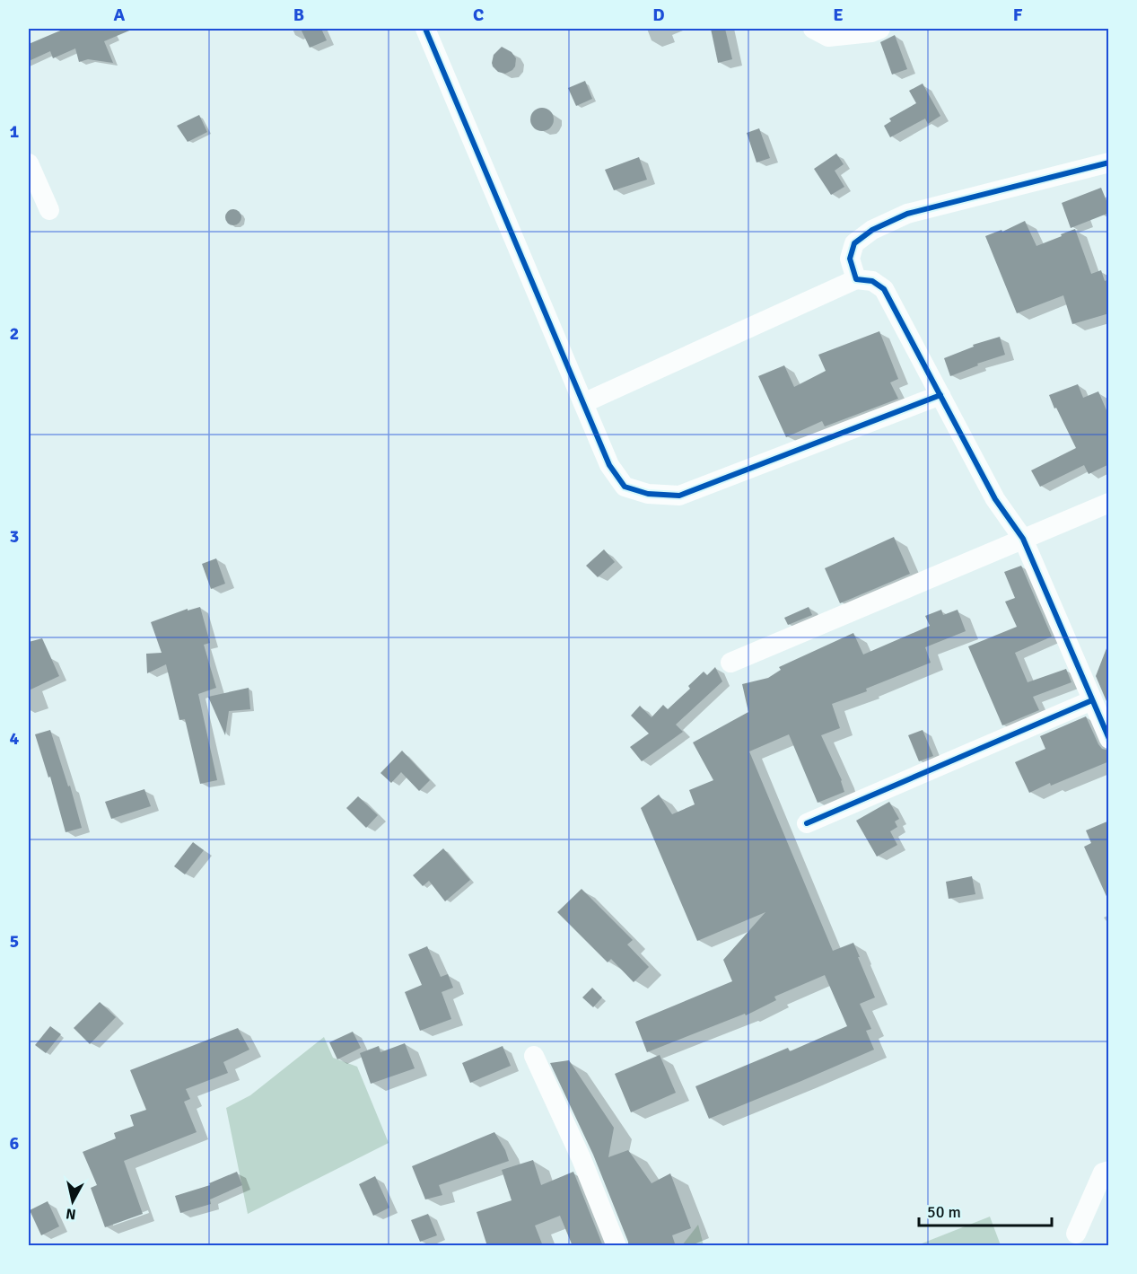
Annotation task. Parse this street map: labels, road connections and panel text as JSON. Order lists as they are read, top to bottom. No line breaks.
{"scale_bar":"50 m","north":"bottom","grid":{"columns":["A","B","C","D","E","F"],"rows":["1","2","3","4","5","6"]}}
